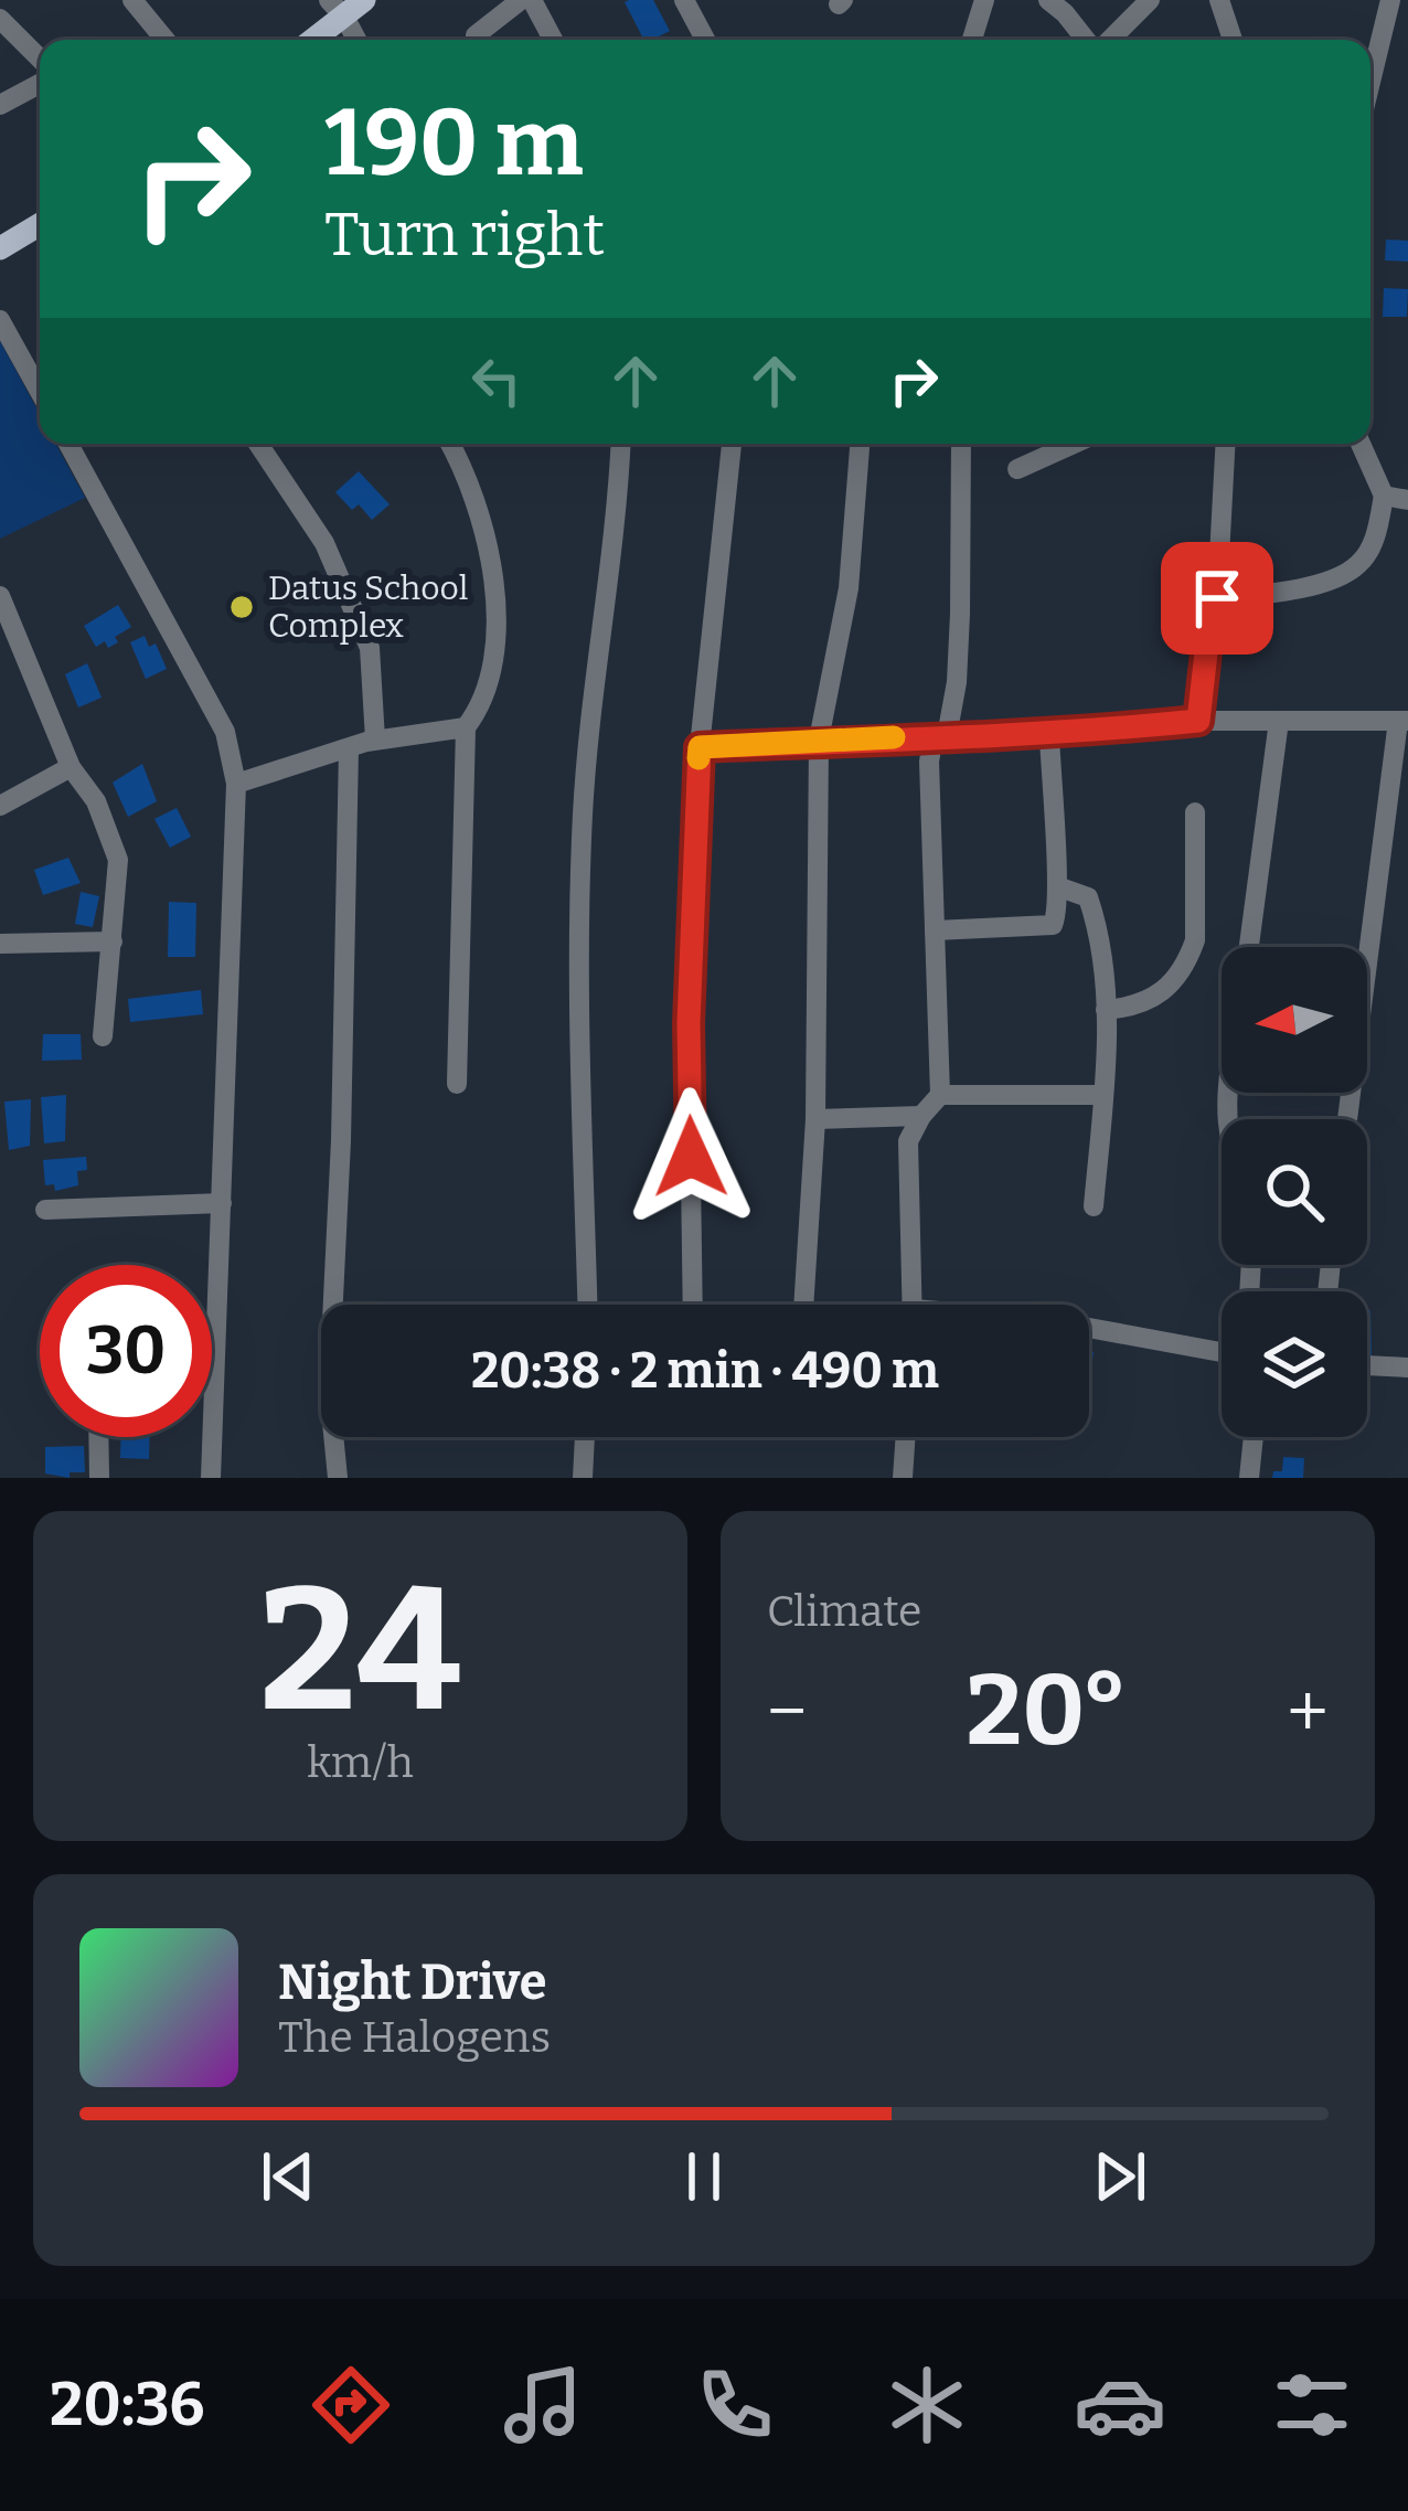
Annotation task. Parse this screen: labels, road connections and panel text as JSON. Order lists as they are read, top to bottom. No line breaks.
{"places":["Datus School Complex"],"north":"left","page":{"turn":["190 m","Turn right"],"limit":"30","trip":"20:38 · 2 min · 490 m","tile":[["24","km/h"],"Climate"],"heat":["−","20°","+"],"song":["Night Drive","The Halogens"],"tabs":"20:36"}}
